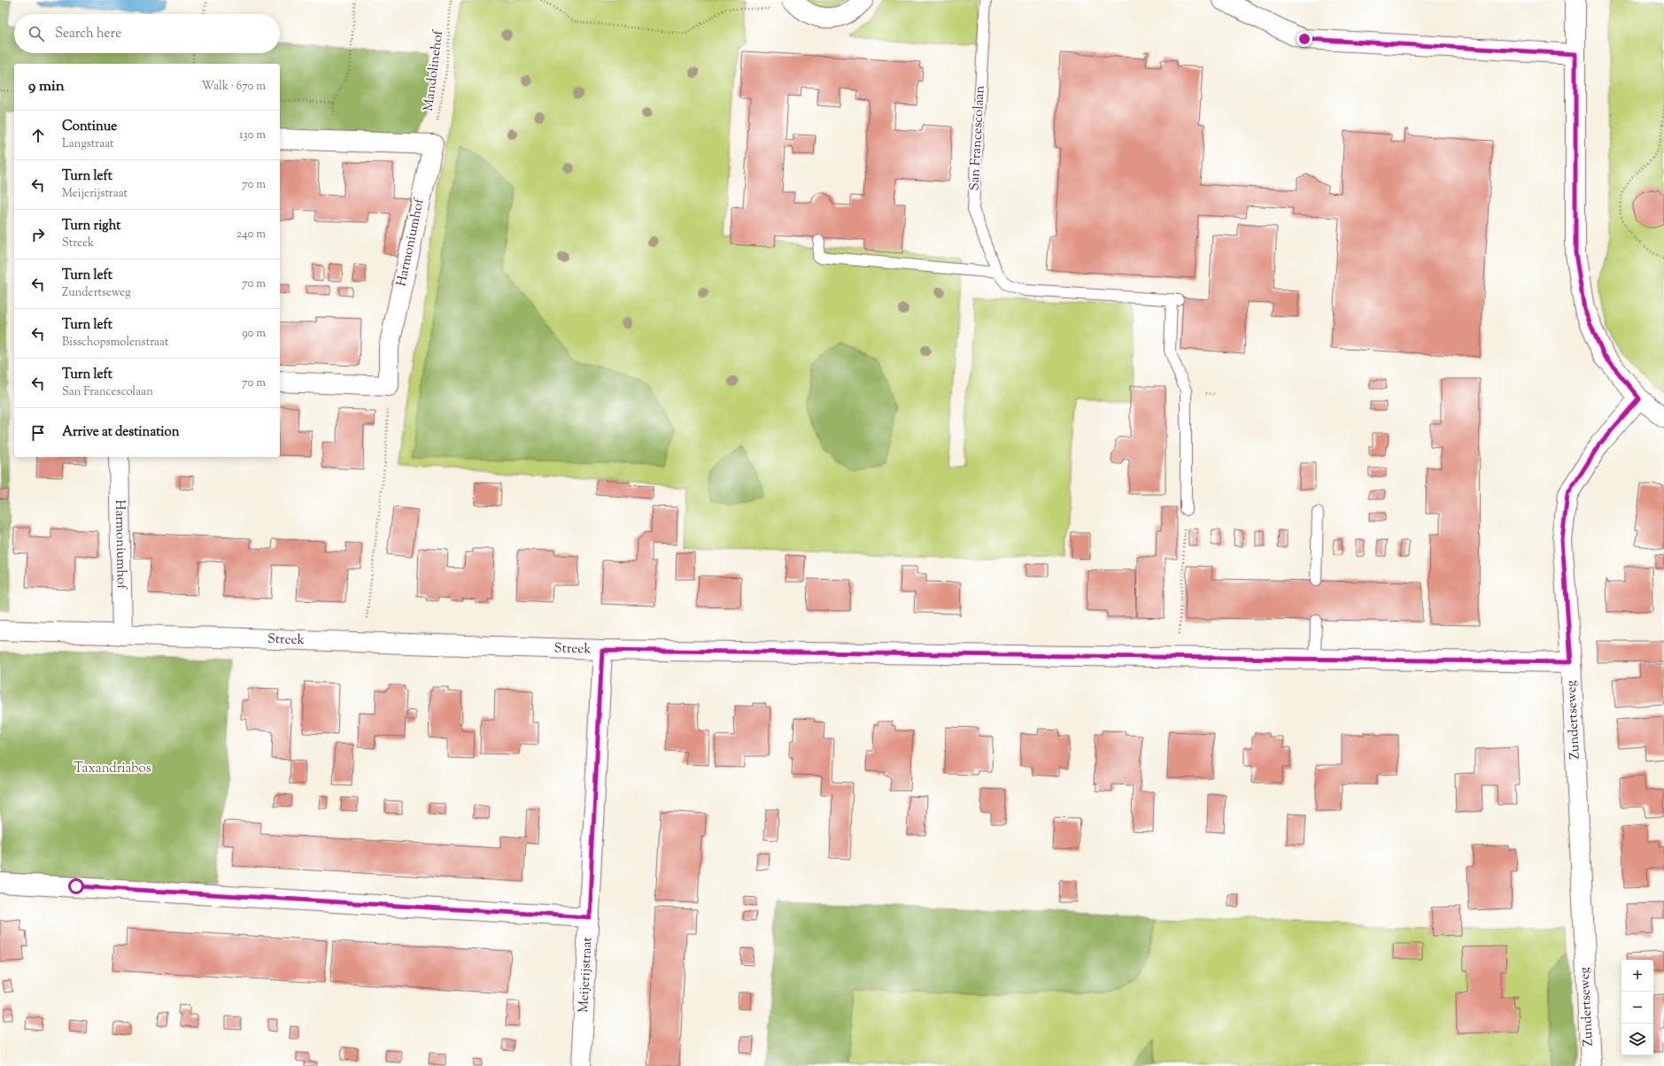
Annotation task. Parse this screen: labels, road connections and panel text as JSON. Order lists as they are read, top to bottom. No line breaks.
{"streets":{"street":["Harmoniumhof","Streek","Zundertseweg","Meijerijstraat"],"lane":["San Francescolaan"],"path":["Mandolinehof"]},"crossings":[["Mandolinehof","Harmoniumhof"],["Harmoniumhof","Streek"],["Streek","Zundertseweg"],["Streek","Meijerijstraat"]],"parks":["Taxandriabos"],"page":{"search":"Search here","heading":["9 min","Walk · 670 m"],"list":[["Continue","Langstraat","130 m"],["Turn left","Meijerijstraat","70 m"],["Turn right","Streek","240 m"],["Turn left","Zundertseweg","70 m"],["Turn left","Bisschopsmolenstraat","90 m"],["Turn left","San Francescolaan","70 m"],"Arrive at destination"],"map_buttons":["+","−"]}}
